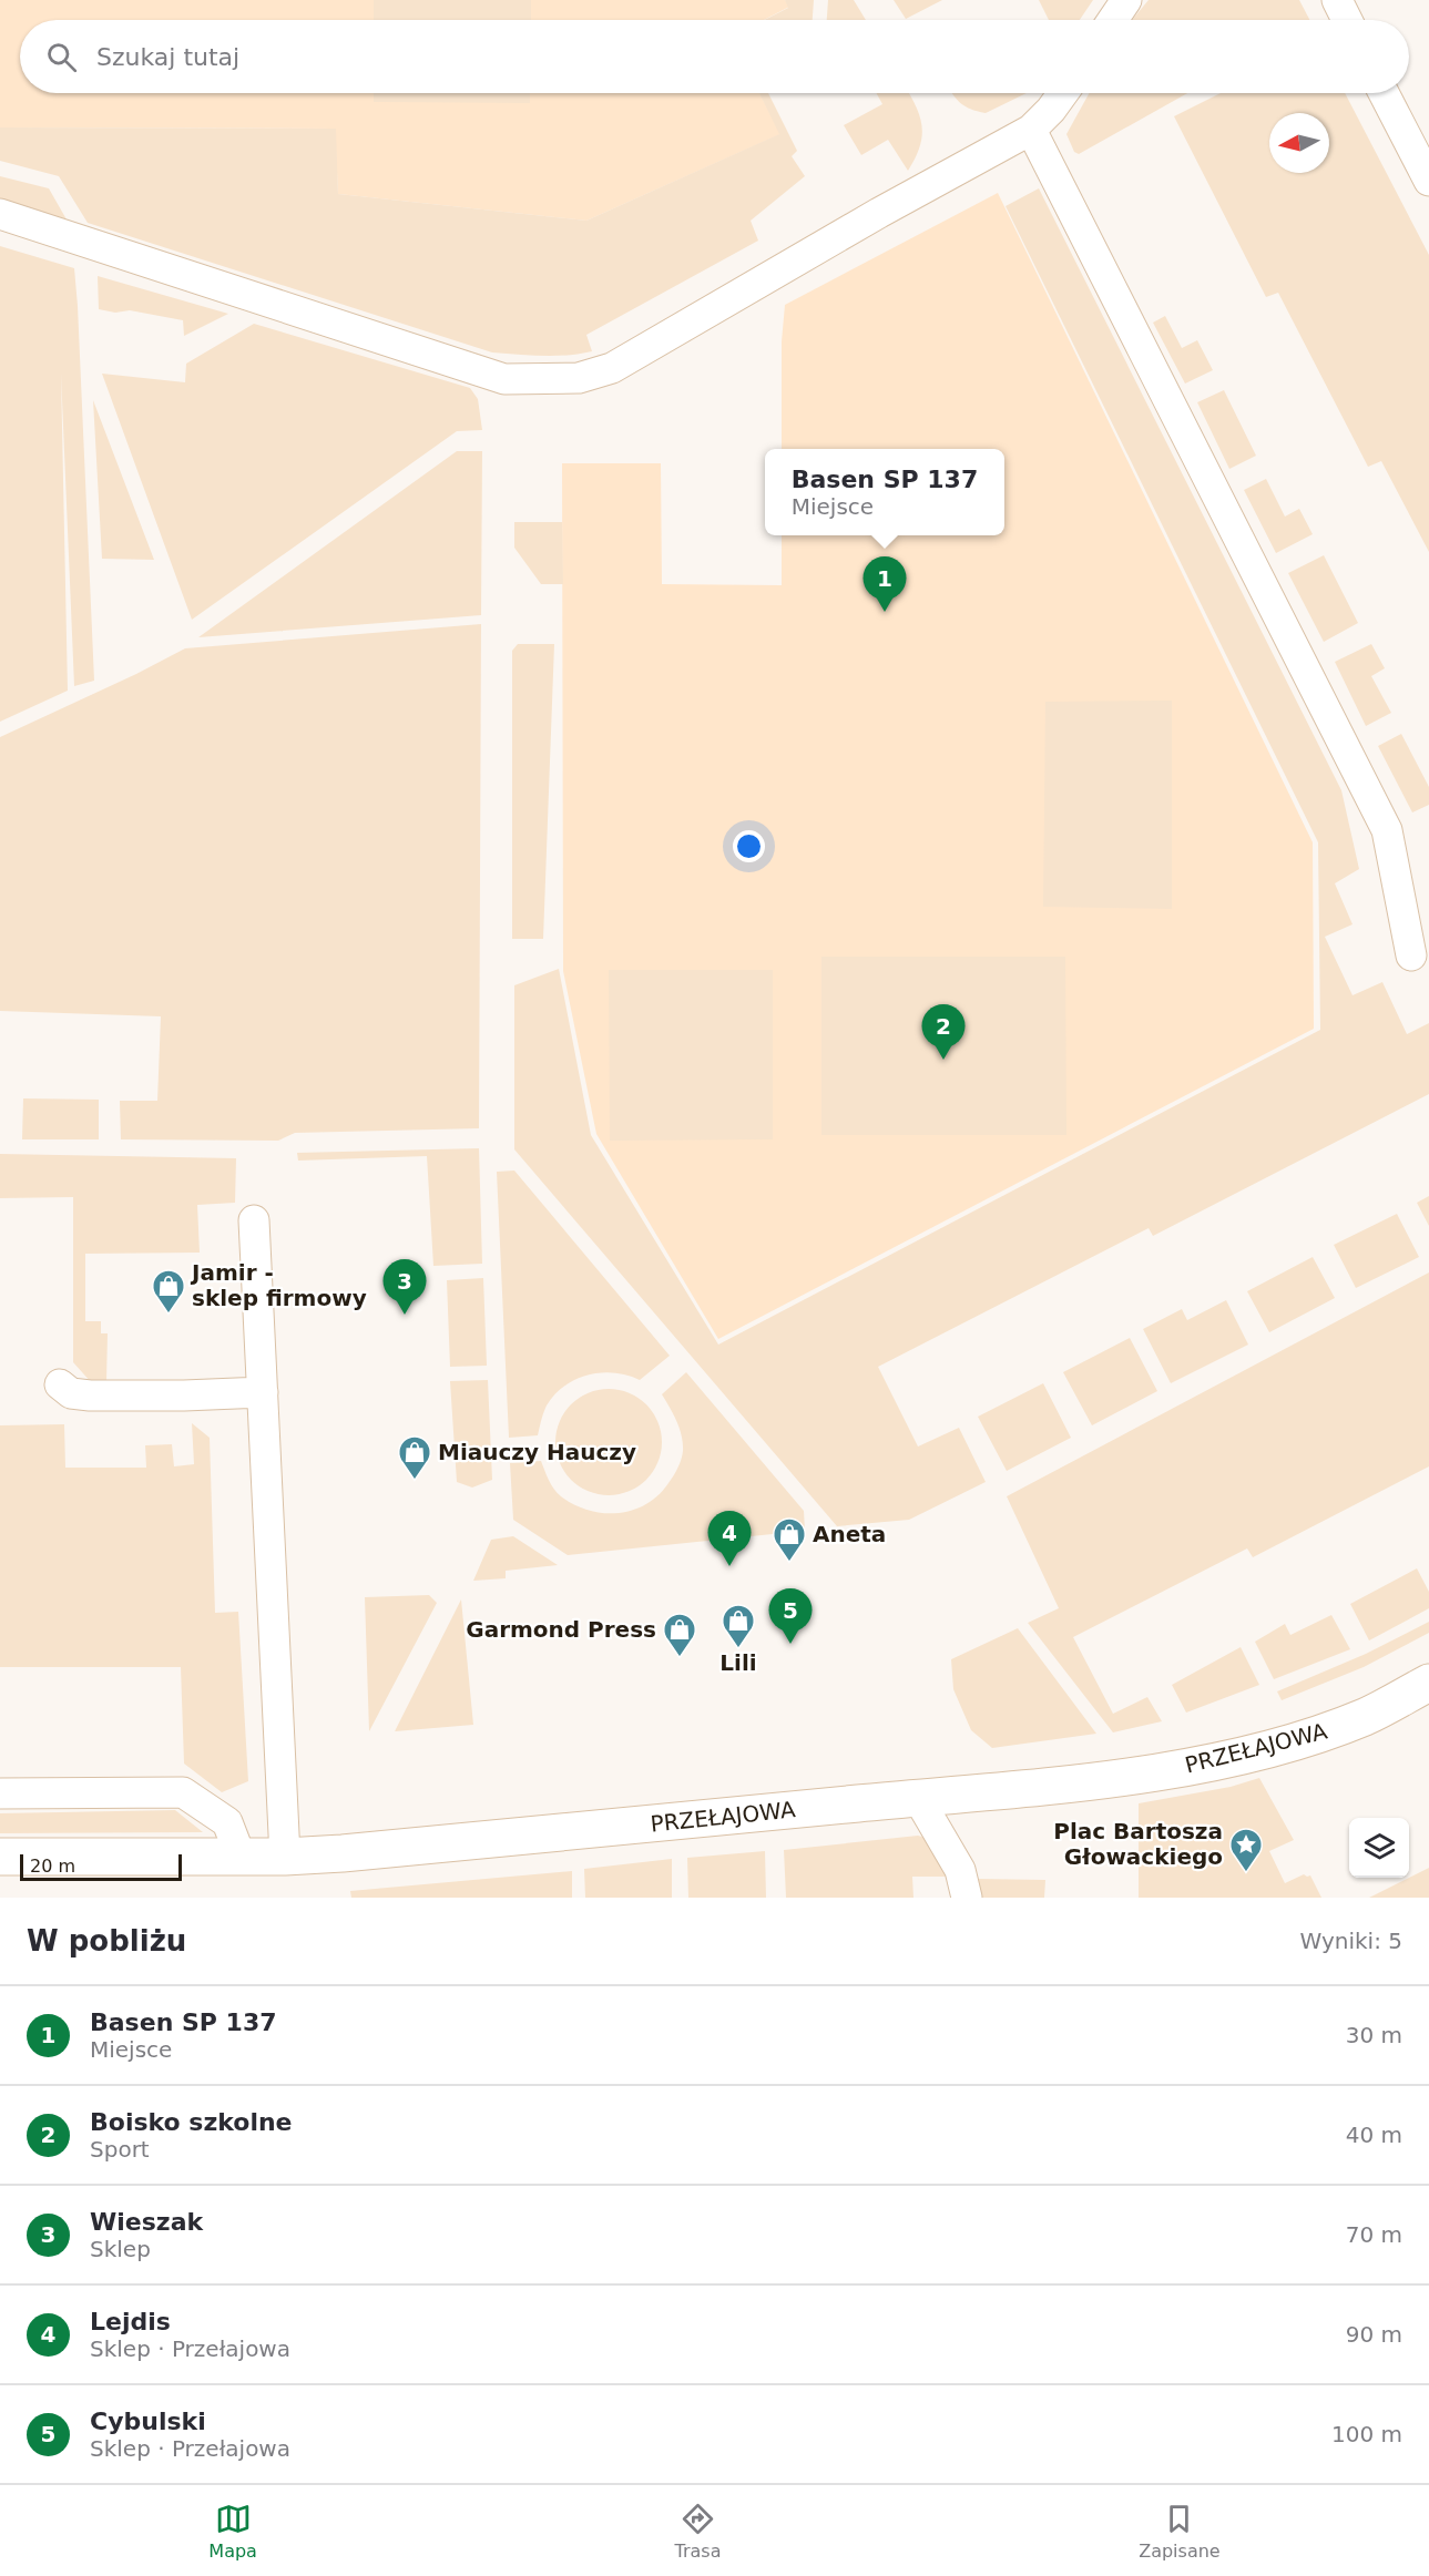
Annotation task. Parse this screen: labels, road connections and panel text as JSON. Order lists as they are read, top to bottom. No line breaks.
{"streets":{"street":["PRZEŁAJOWA"]},"places":{"shop":["Jamir - sklep firmowy","Miauczy Hauczy","Aneta","Lili","Garmond Press"],"place":["Plac Bartosza Głowackiego"]},"scale_bar":"20 m","north":"left","page":{"search":"Szukaj tutaj","popup":["Basen SP 137","Miejsce"],"pins":["1","2","3","4","5"],"scale":"20 m","heading":["W pobliżu","Wyniki: 5"],"list":[{"mark":"1","name":"Basen SP 137","note":"Miejsce","value":"30 m"},{"mark":"2","name":"Boisko szkolne","note":"Sport","value":"40 m"},{"mark":"3","name":"Wieszak","note":"Sklep","value":"70 m"},{"mark":"4","name":"Lejdis","note":"Sklep · Przełajowa","value":"90 m"},{"mark":"5","name":"Cybulski","note":"Sklep · Przełajowa","value":"100 m"}],"nav":["Mapa","Trasa","Zapisane"]}}
